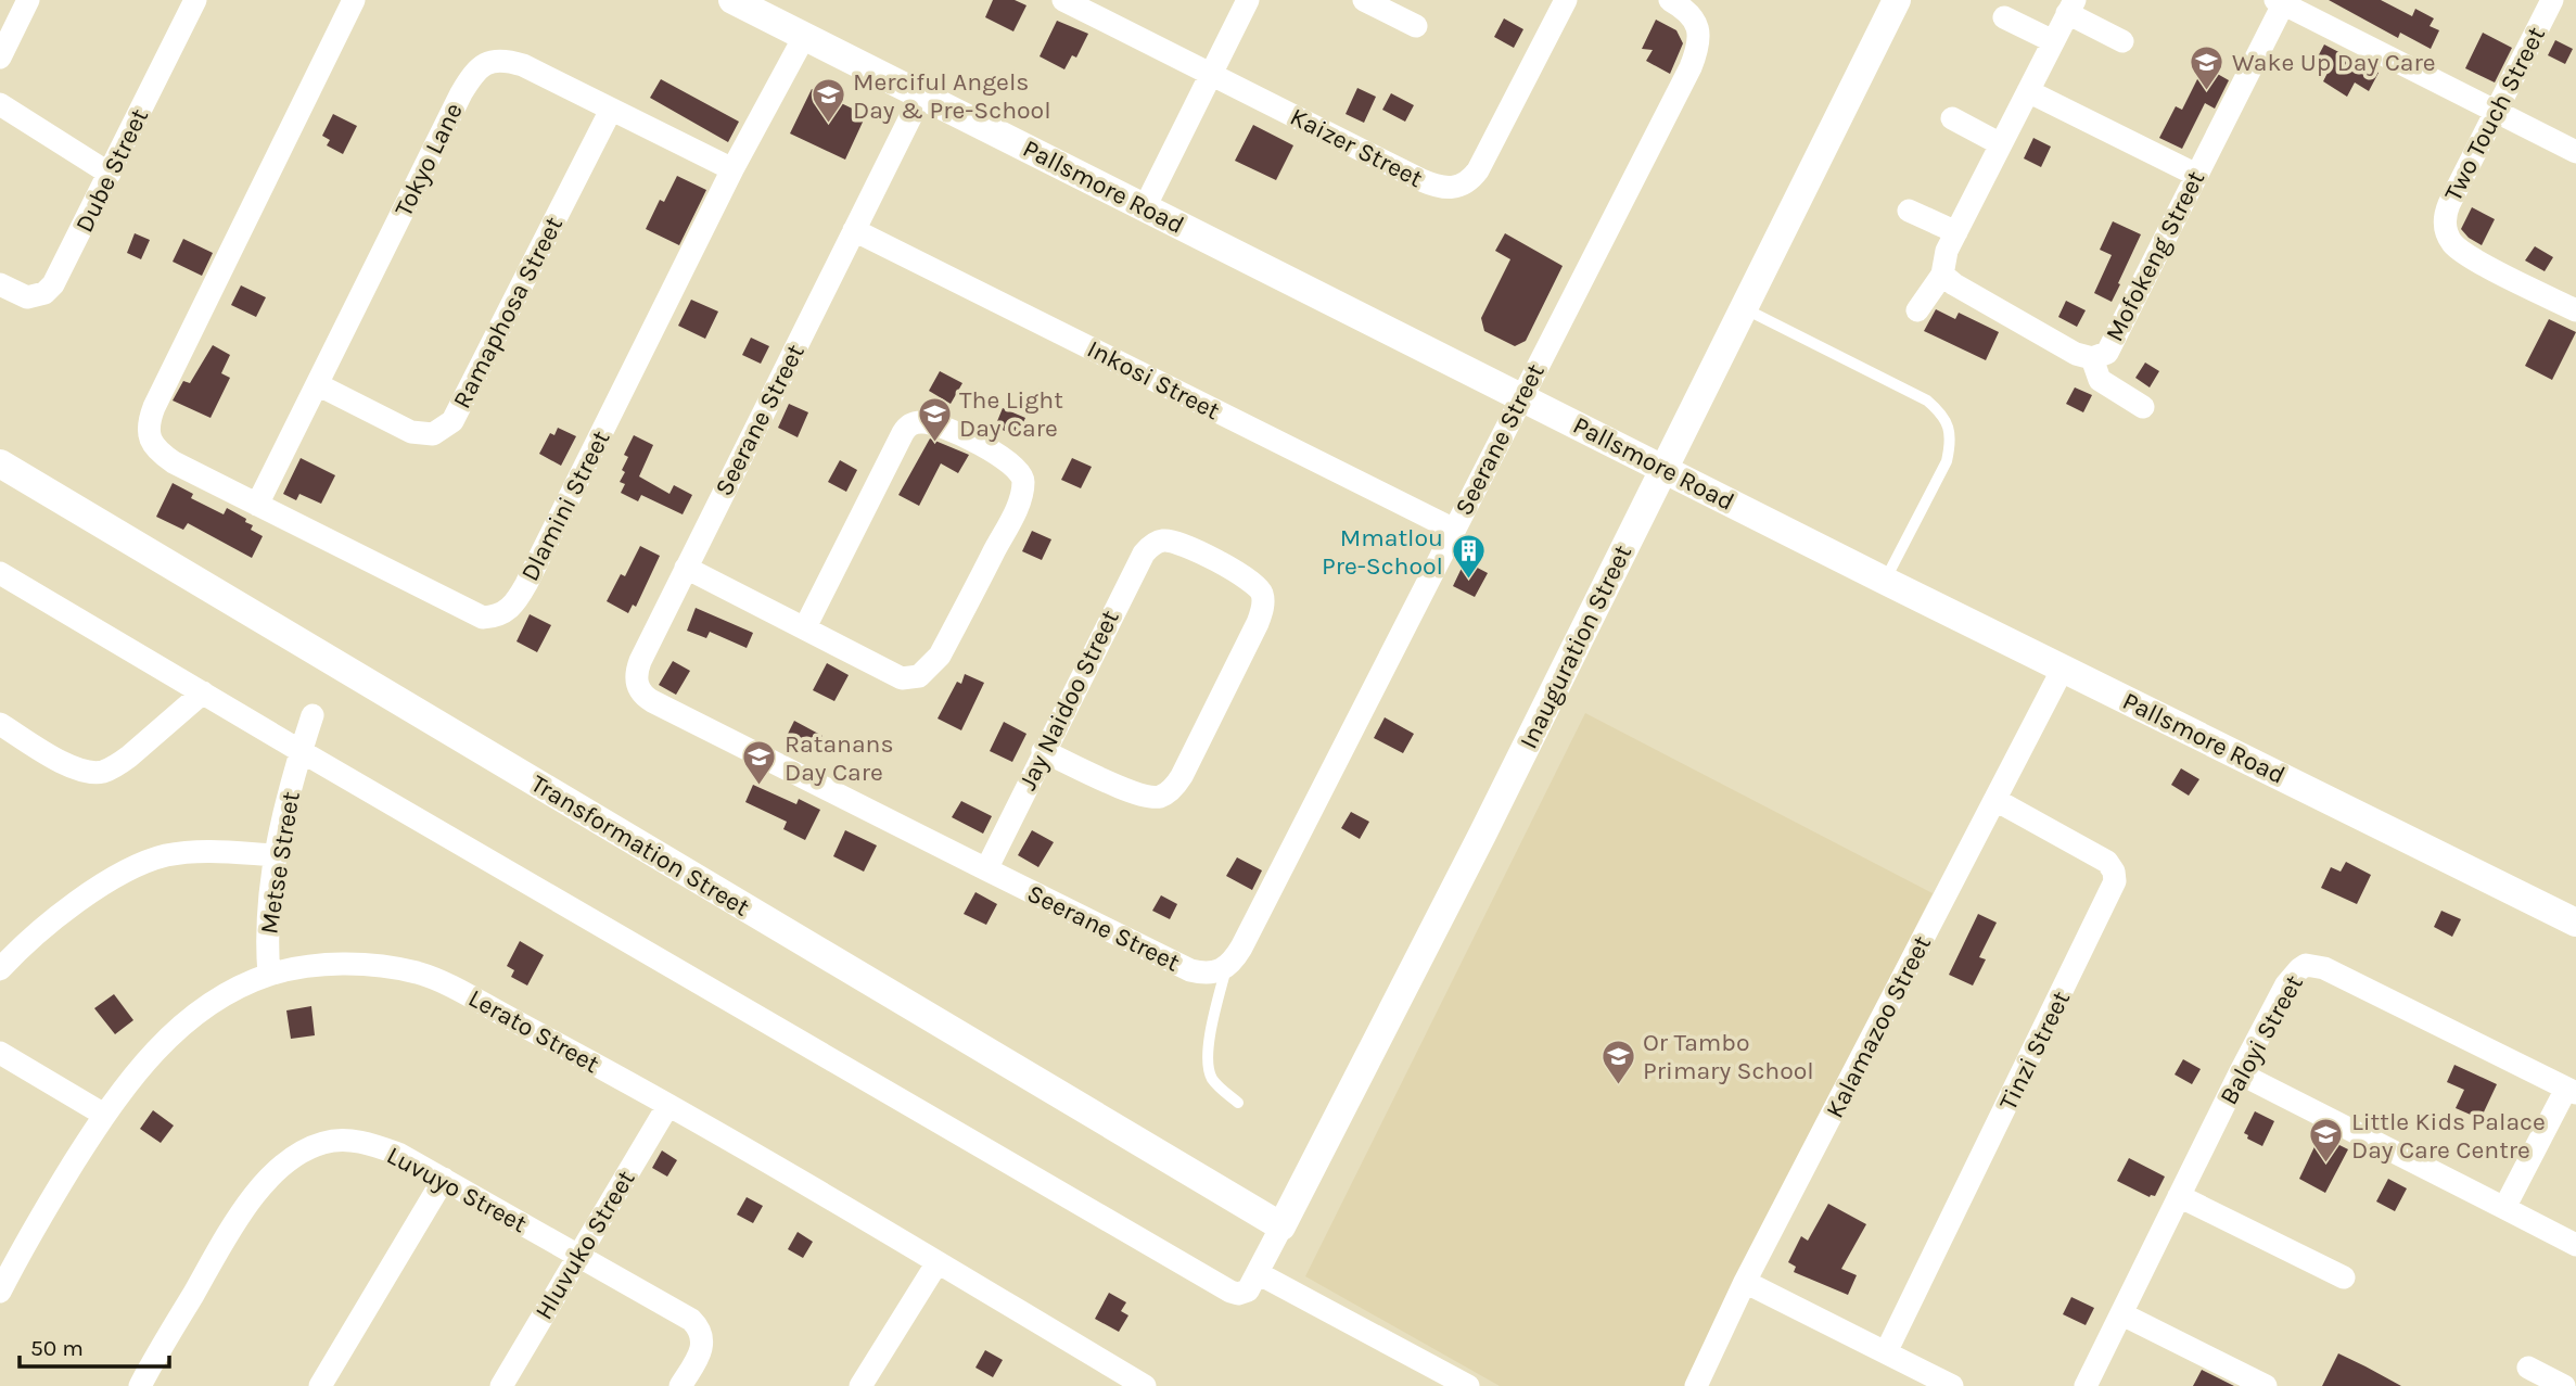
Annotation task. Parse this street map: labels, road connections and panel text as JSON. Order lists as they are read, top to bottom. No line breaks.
{"streets":{"street":["Two Touch Street","Kaizer Street","Tokyo Lane","Dube Street","Pallsmore Road","Mofokeng Street","Ramaphosa Street","Inkosi Street","Seerane Street","Dlamini Street","Inauguration Street","Jay Naidoo Street","Transformation Street","Metse Street","Kalamazoo Street","Lerato Street","Baloyi Street","Tinzi Street","Luvuyo Street","Hluvuko Street"]},"crossings":[["Tokyo Lane","Ramaphosa Street"],["Tokyo Lane","Dlamini Street"],["Pallsmore Road","Seerane Street"],["Pallsmore Road","Dlamini Street"],["Pallsmore Road","Inauguration Street"],["Pallsmore Road","Kalamazoo Street"],["Inkosi Street","Seerane Street"],["Seerane Street","Jay Naidoo Street"],["Inauguration Street","Transformation Street"],["Metse Street","Lerato Street"],["Kalamazoo Street","Tinzi Street"],["Lerato Street","Hluvuko Street"],["Luvuyo Street","Hluvuko Street"]],"places":{"school or university":["Wake Up Day Care","Merciful Angels Day & Pre-School","The Light Day Care","Ratanans Day Care","Or Tambo Primary School","Little Kids Palace Day Care Centre"],"building":["Mmatlou Pre-School"]},"scale_bar":"50 m"}
